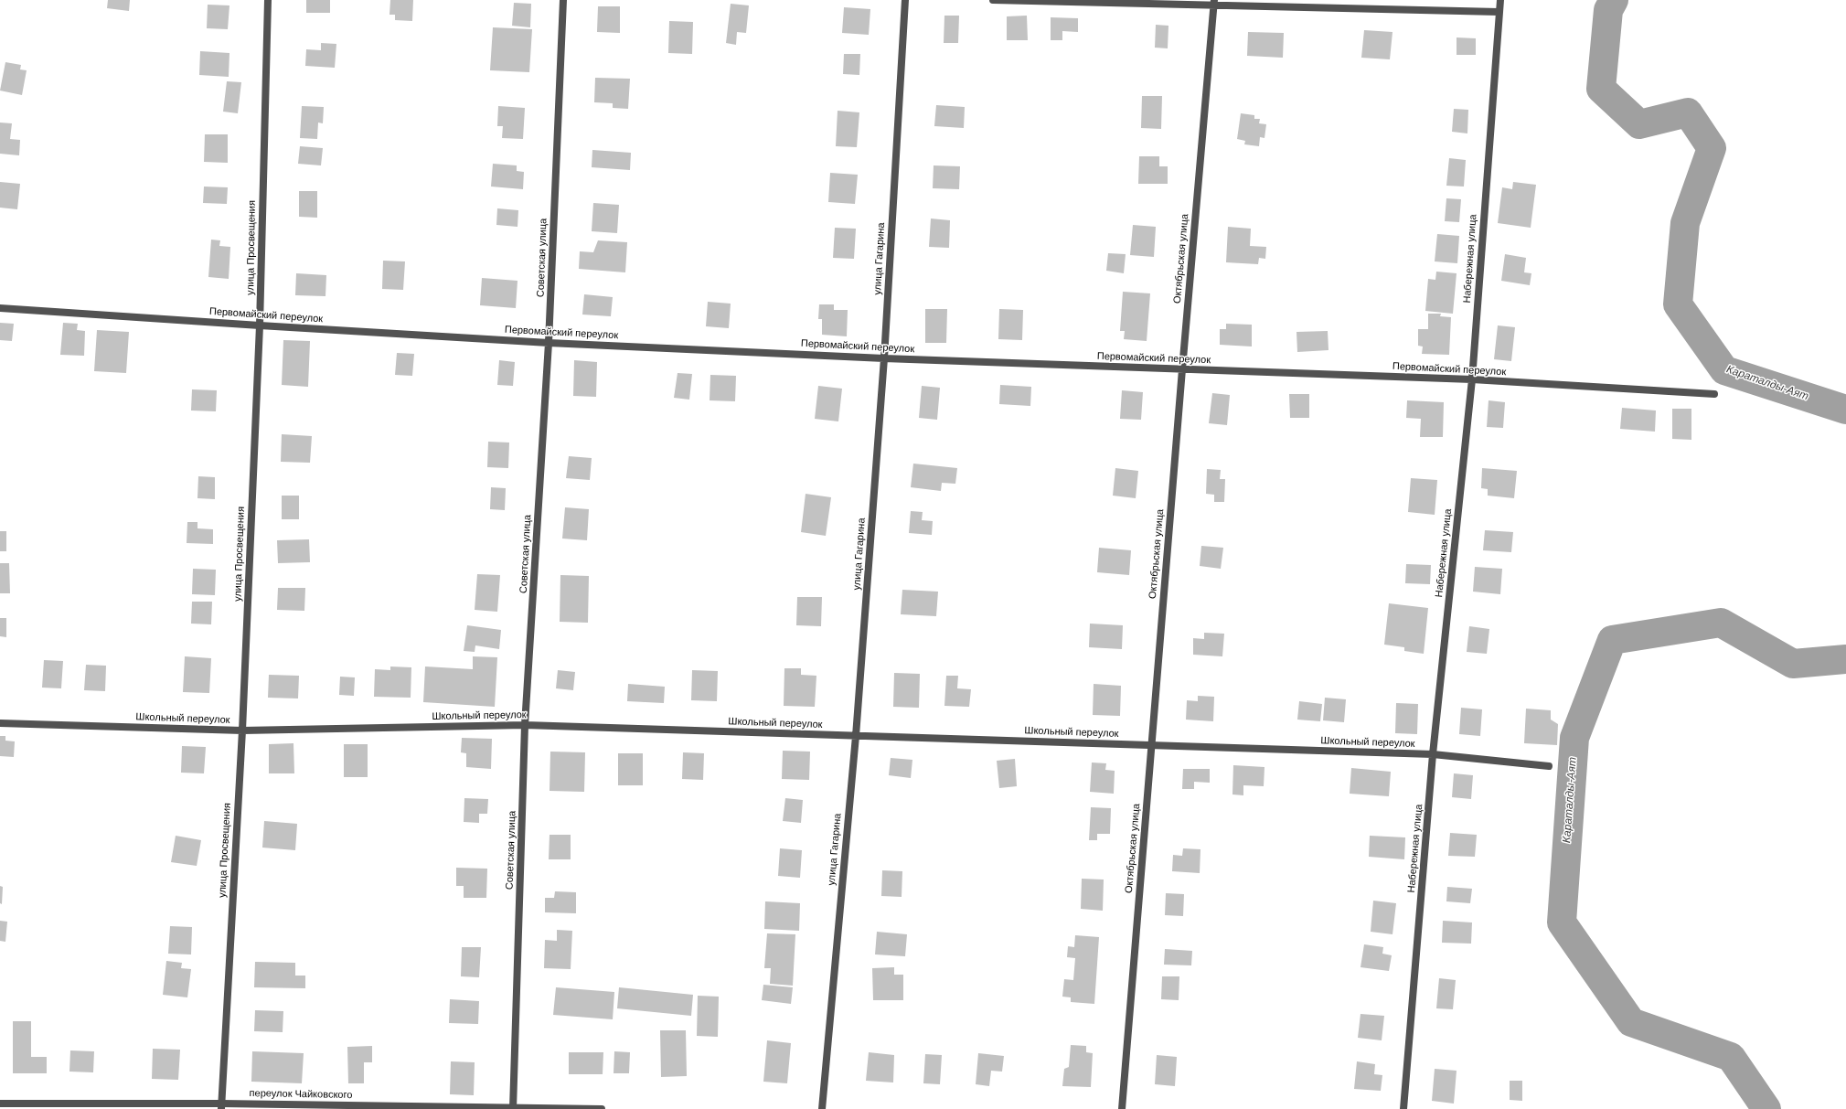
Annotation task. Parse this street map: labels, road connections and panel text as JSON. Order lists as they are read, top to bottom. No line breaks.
{"streets":{"street":["улица Просвещения","Советская улица","улица Гагарина","Октябрьская улица","Набережная улица","Первомайский переулок","Школьный переулок","переулок Чайковского"]},"crossings":[["улица Просвещения","Первомайский переулок"],["улица Просвещения","Школьный переулок"],["улица Просвещения","переулок Чайковского"],["Советская улица","Первомайский переулок"],["Советская улица","Школьный переулок"],["Советская улица","переулок Чайковского"],["улица Гагарина","Первомайский переулок"],["улица Гагарина","Школьный переулок"],["Октябрьская улица","Первомайский переулок"],["Октябрьская улица","Школьный переулок"],["Набережная улица","Первомайский переулок"],["Набережная улица","Школьный переулок"]],"water":["Караталды-Аят"]}
